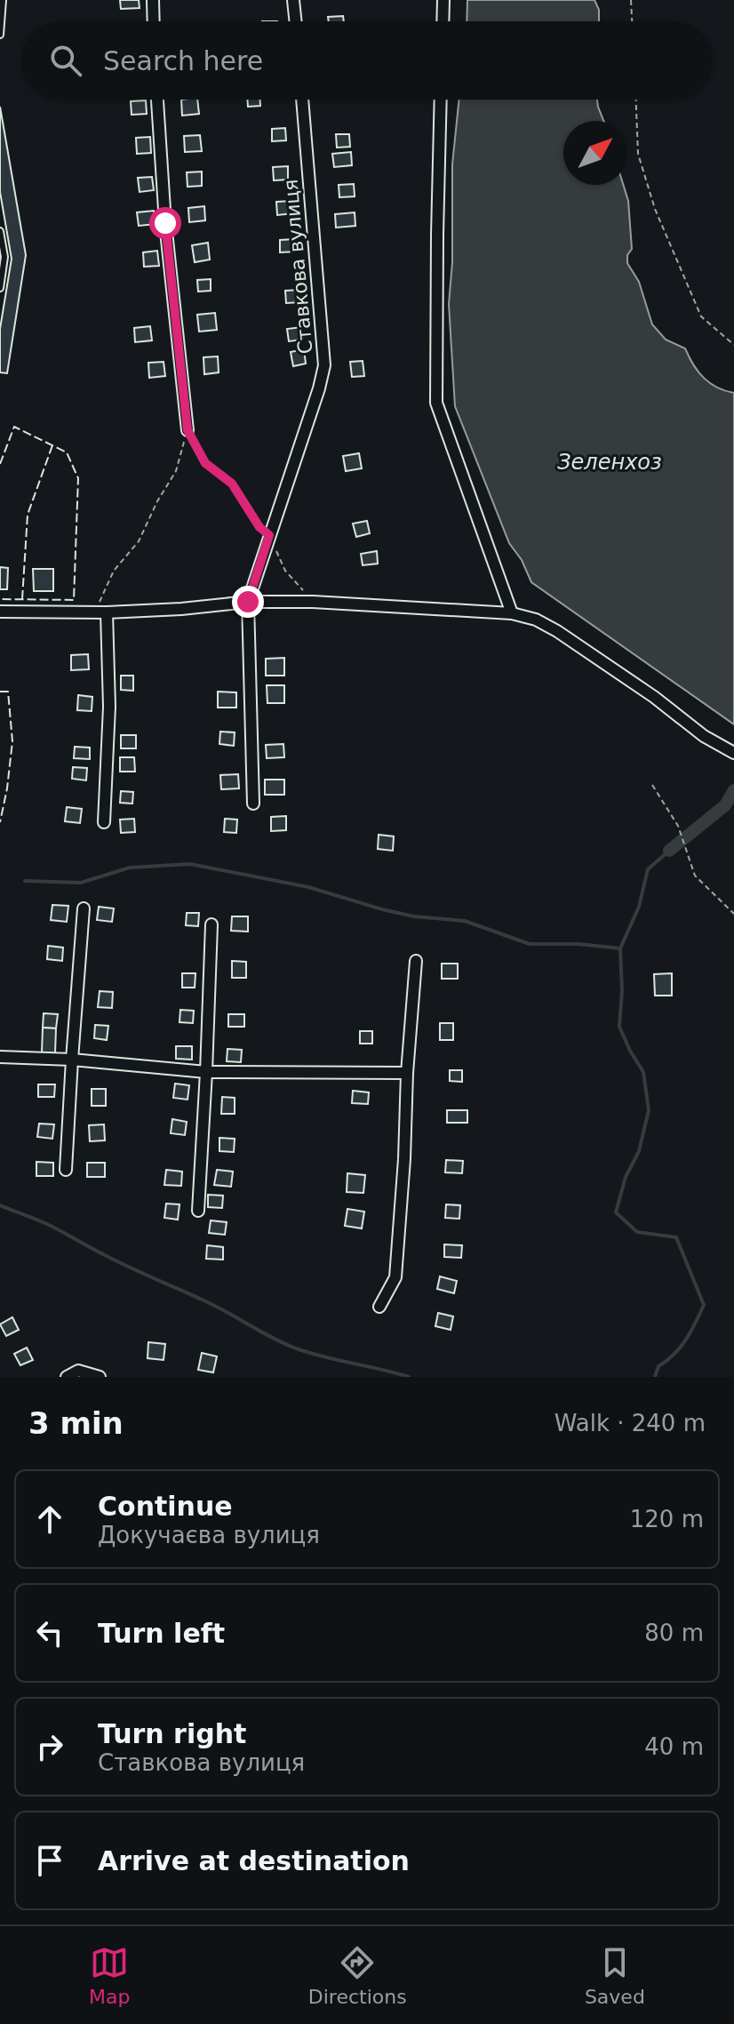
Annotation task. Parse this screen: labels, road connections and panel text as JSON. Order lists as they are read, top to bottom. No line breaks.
{"streets":{"street":["Ставкова вулиця"]},"water":["Зеленхоз"],"north":"top right","page":{"search":"Search here","heading":["3 min","Walk · 240 m"],"list":[["Continue","Докучаєва вулиця","120 m"],["Turn left","80 m"],["Turn right","Ставкова вулиця","40 m"],"Arrive at destination"],"nav":["Map","Directions","Saved"]}}
